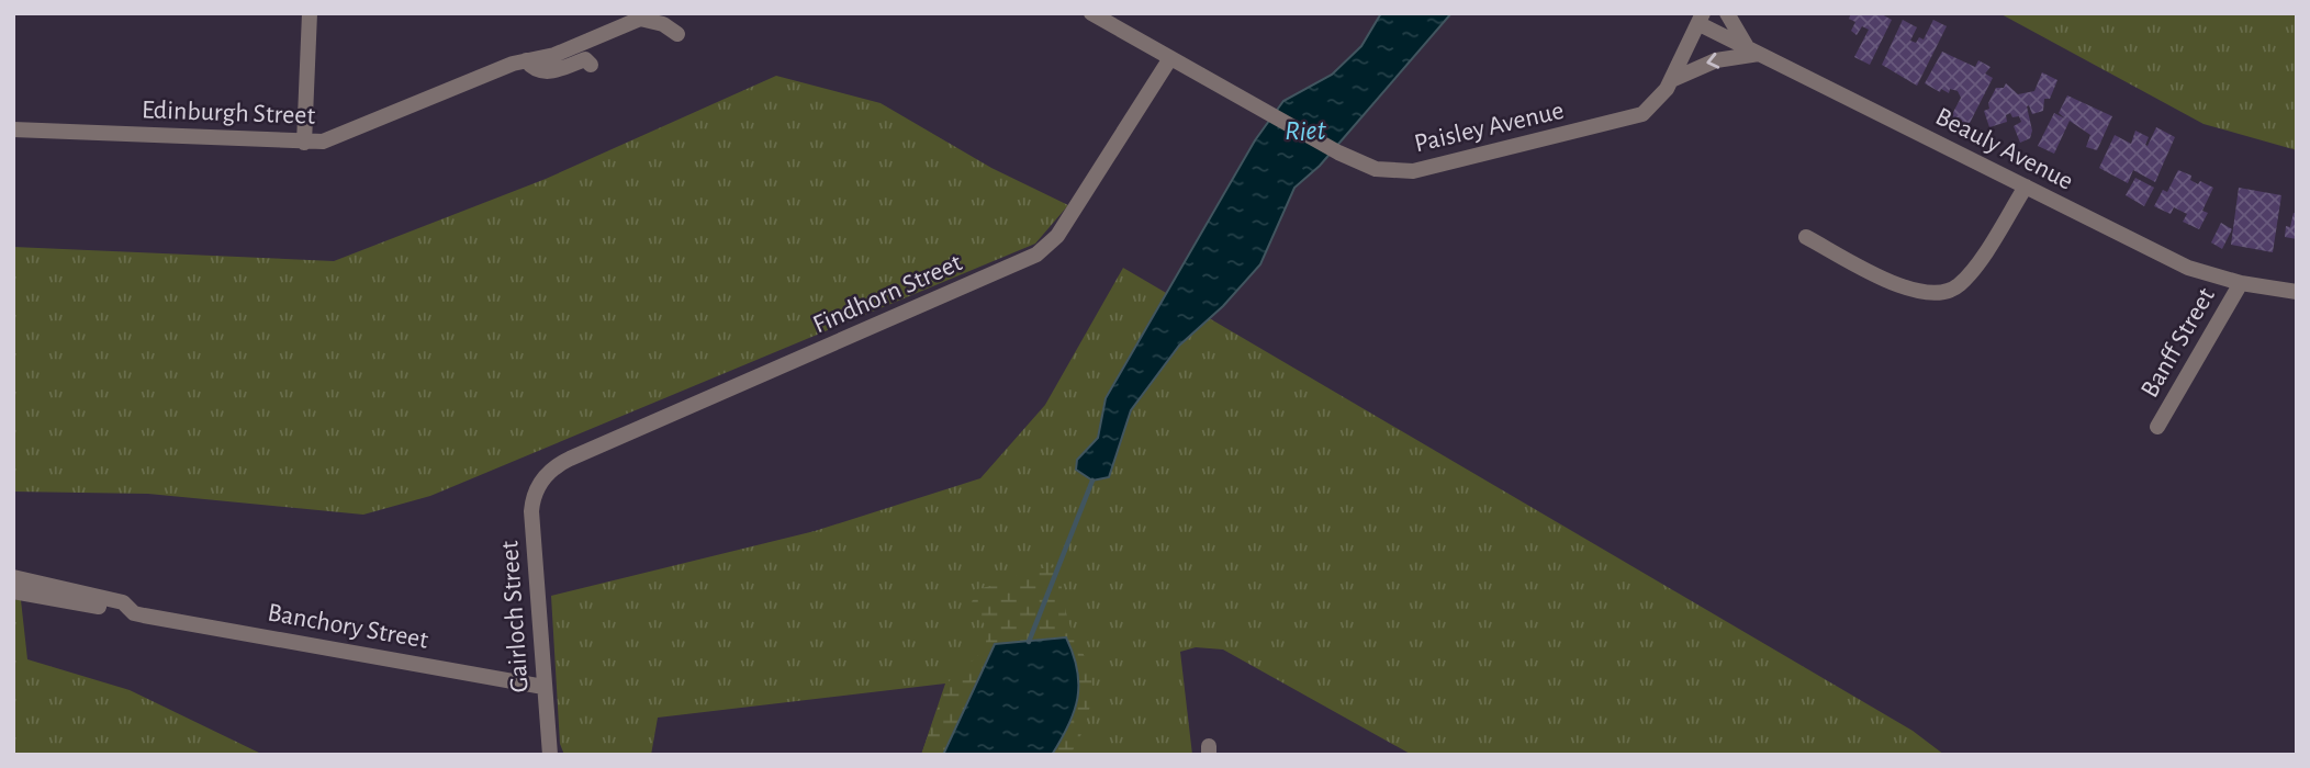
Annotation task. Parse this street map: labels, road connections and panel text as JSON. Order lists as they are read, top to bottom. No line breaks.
{"streets":{"street":["Edinburgh Street","Paisley Avenue","Beauly Avenue","Findhorn Street","Banff Street","Gairloch Street","Banchory Street"]},"crossings":[["Paisley Avenue","Beauly Avenue"],["Paisley Avenue","Findhorn Street"],["Beauly Avenue","Banff Street"],["Findhorn Street","Gairloch Street"],["Gairloch Street","Banchory Street"]],"water":["Riet"]}
